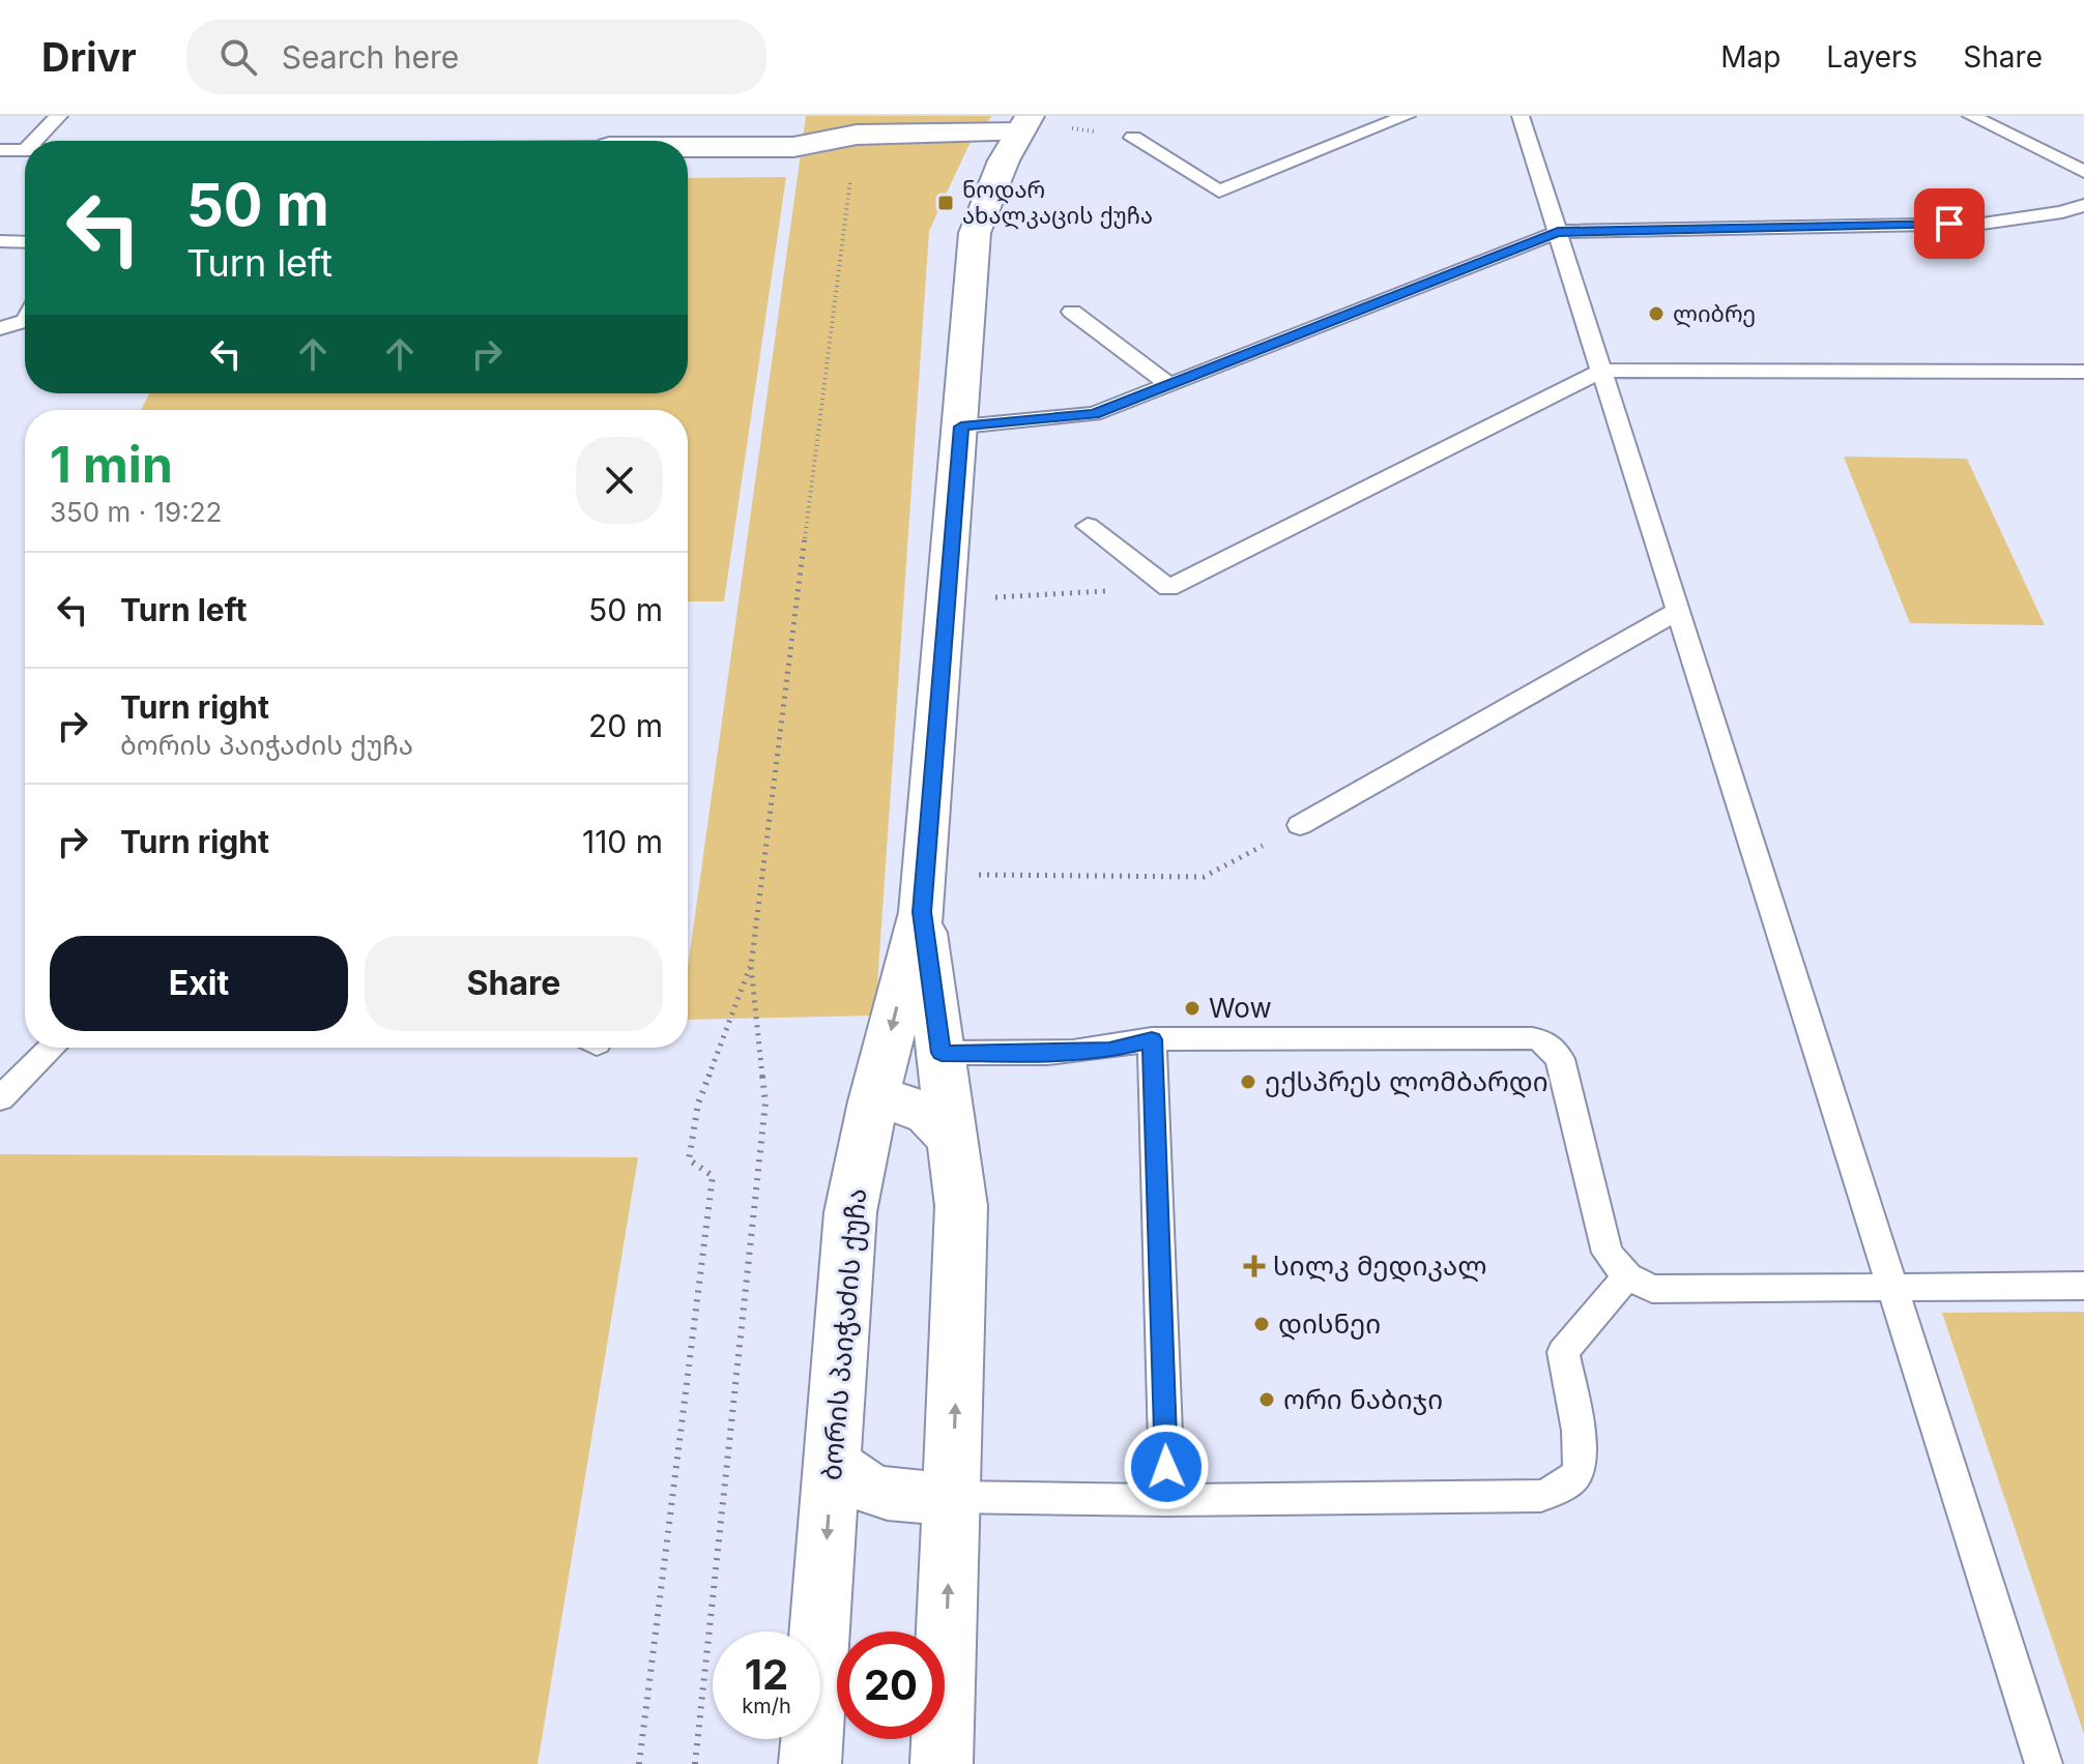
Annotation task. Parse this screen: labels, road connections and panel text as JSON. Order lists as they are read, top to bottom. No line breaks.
{"streets":{"street":["ბორის პაიჭაძის ქუჩა"]},"places":{"transit":["ნოდარ ახალკაცის ქუჩა"],"other":["ლიბრე","Wow","ექსპრეს ლომბარდი","დისნეი","ორი ნაბიჯი"],"health":["სილკ მედიკალ"]},"page":{"header":"Drivr","search":"Search here","nav":["Map","Layers","Share"],"turn":["50 m","Turn left"],"heading":["1 min","350 m · 19:22"],"list":[{"name":"Turn left","value":"50 m"},{"name":"Turn right","note":"ბორის პაიჭაძის ქუჩა","value":"20 m"},{"name":"Turn right","value":"110 m"}],"buttons":["Exit","Share"],"speed":"12 km/h","limit":"20"}}
